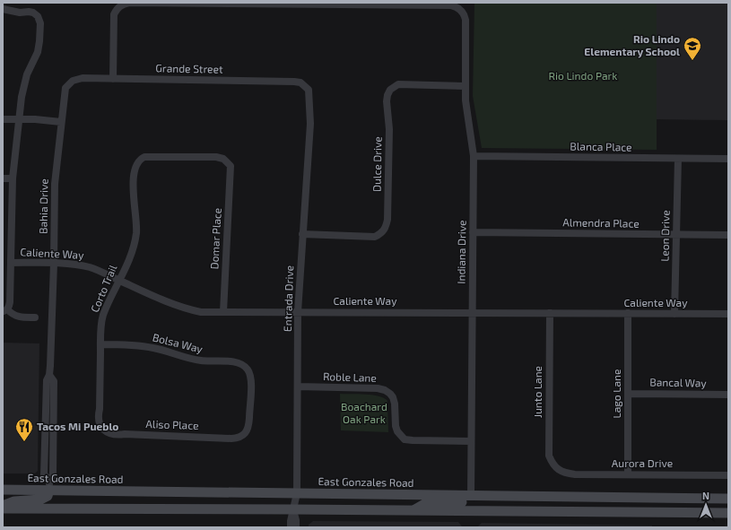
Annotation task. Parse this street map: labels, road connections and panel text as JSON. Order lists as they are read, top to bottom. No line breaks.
{"streets":{"main road":["East Gonzales Road"],"street":["Grande Street","Blanca Place","Dulce Drive","Bahia Drive","Almendra Place","Leon Drive","Domar Place","Indiana Drive","Caliente Way","Corto Trail","Entrada Drive","Bolsa Way","Roble Lane","Bancal Way","Junto Lane","Lago Lane","Aliso Place","Aurora Drive"]},"crossings":[["Grande Street","Bahia Drive"],["Grande Street","Entrada Drive"],["Blanca Place","Leon Drive"],["Blanca Place","Indiana Drive"],["Dulce Drive","Indiana Drive"],["Dulce Drive","Entrada Drive"],["Bahia Drive","Caliente Way"],["Bahia Drive","East Gonzales Road"],["Almendra Place","Leon Drive"],["Almendra Place","Indiana Drive"],["Leon Drive","Caliente Way"],["Domar Place","Caliente Way"],["Domar Place","Corto Trail"],["Indiana Drive","Caliente Way"],["Indiana Drive","Roble Lane"],["Indiana Drive","East Gonzales Road"],["Caliente Way","Corto Trail"],["Caliente Way","Entrada Drive"],["Caliente Way","Junto Lane"],["Caliente Way","Lago Lane"],["Corto Trail","Bolsa Way"],["Corto Trail","Aliso Place"],["Entrada Drive","Roble Lane"],["Entrada Drive","East Gonzales Road"],["Bolsa Way","Aliso Place"],["Bancal Way","Lago Lane"],["Junto Lane","Aurora Drive"],["Lago Lane","Aurora Drive"]],"parks":["Rio Lindo Park","Boachard Oak Park"],"places":{"school or university":["Rio Lindo Elementary School"],"restaurant":["Tacos Mi Pueblo"]},"north":"top"}
